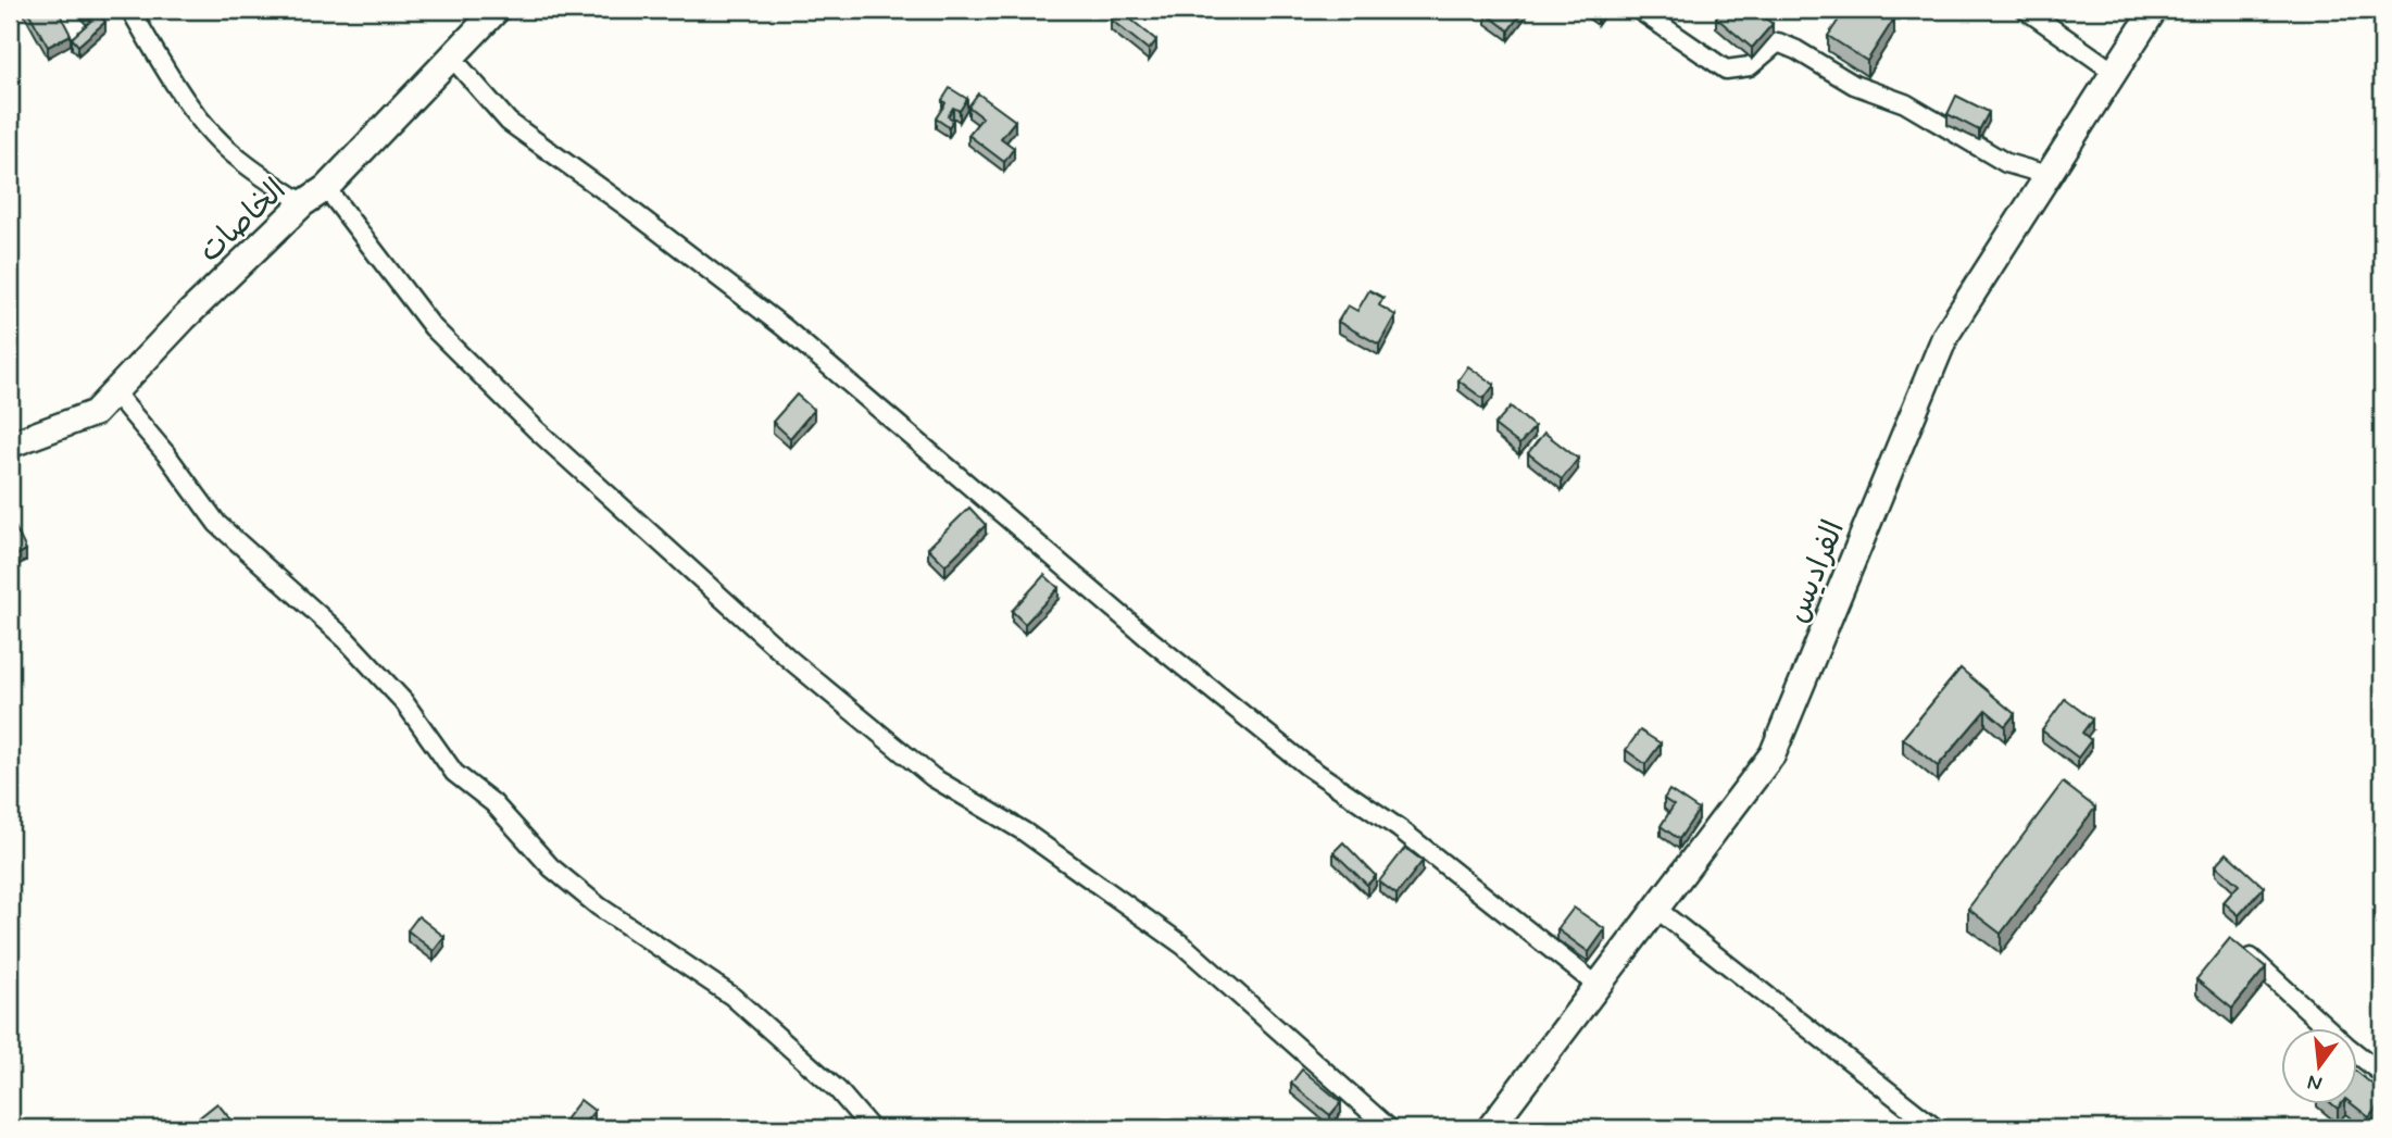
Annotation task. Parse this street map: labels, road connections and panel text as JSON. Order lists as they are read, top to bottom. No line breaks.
{"streets":{"street":["الخاصات","الفراديس"]},"north":"bottom"}
